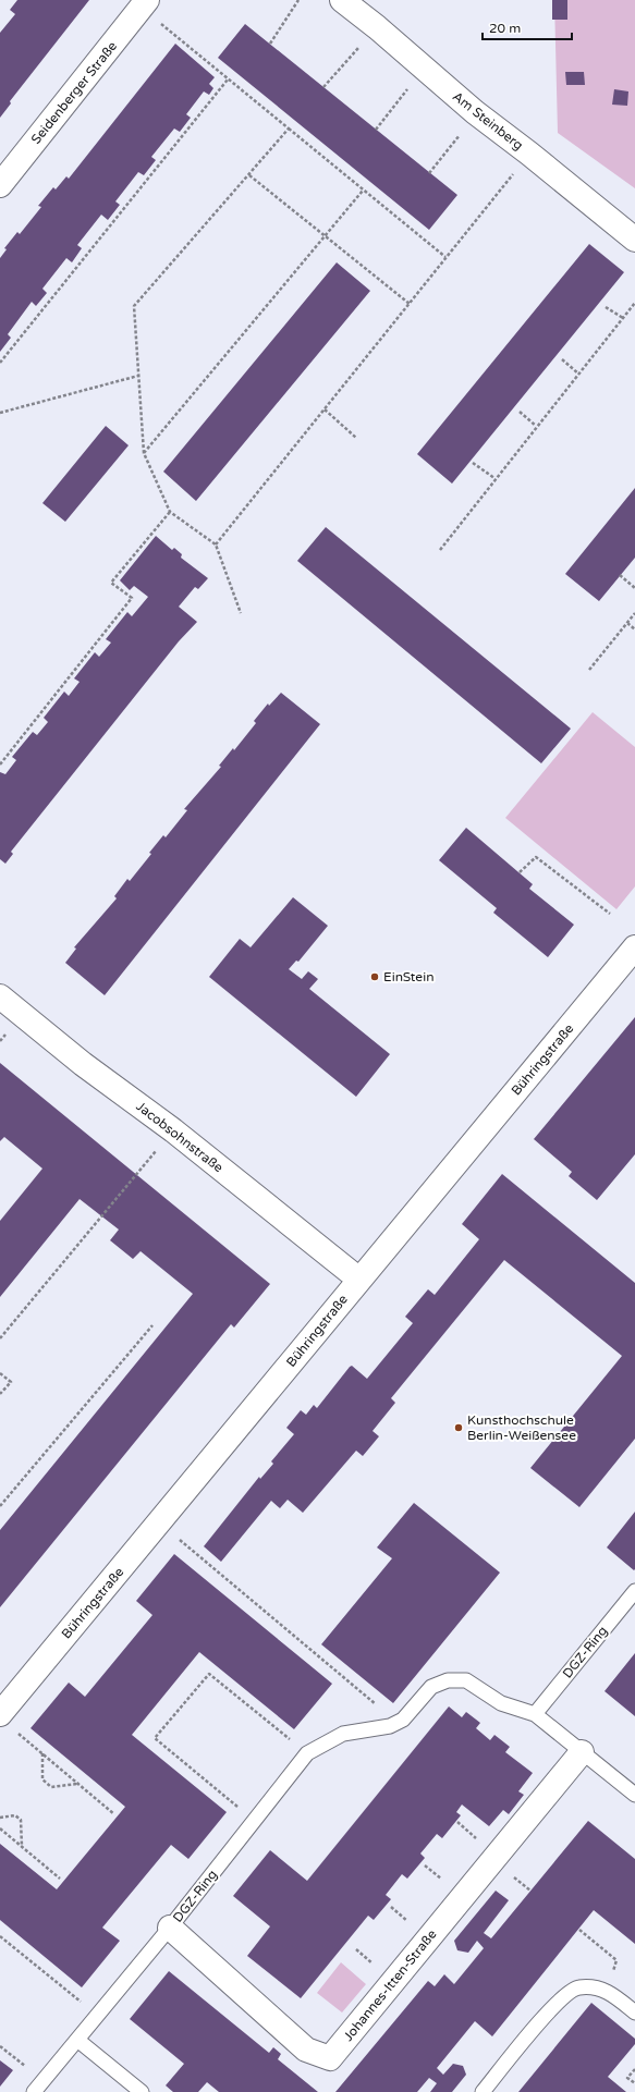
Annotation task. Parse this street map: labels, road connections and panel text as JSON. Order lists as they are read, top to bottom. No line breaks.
{"streets":{"street":["Seidenberger Straße","Am Steinberg","Bühringstraße","Jacobsohnstraße","Johannes-Itten-Straße"],"lane":["DGZ-Ring"]},"crossings":[["Bühringstraße","Jacobsohnstraße"],["DGZ-Ring","Johannes-Itten-Straße"]],"places":["EinStein","Kunsthochschule Berlin-Weißensee"],"scale_bar":"20 m"}
